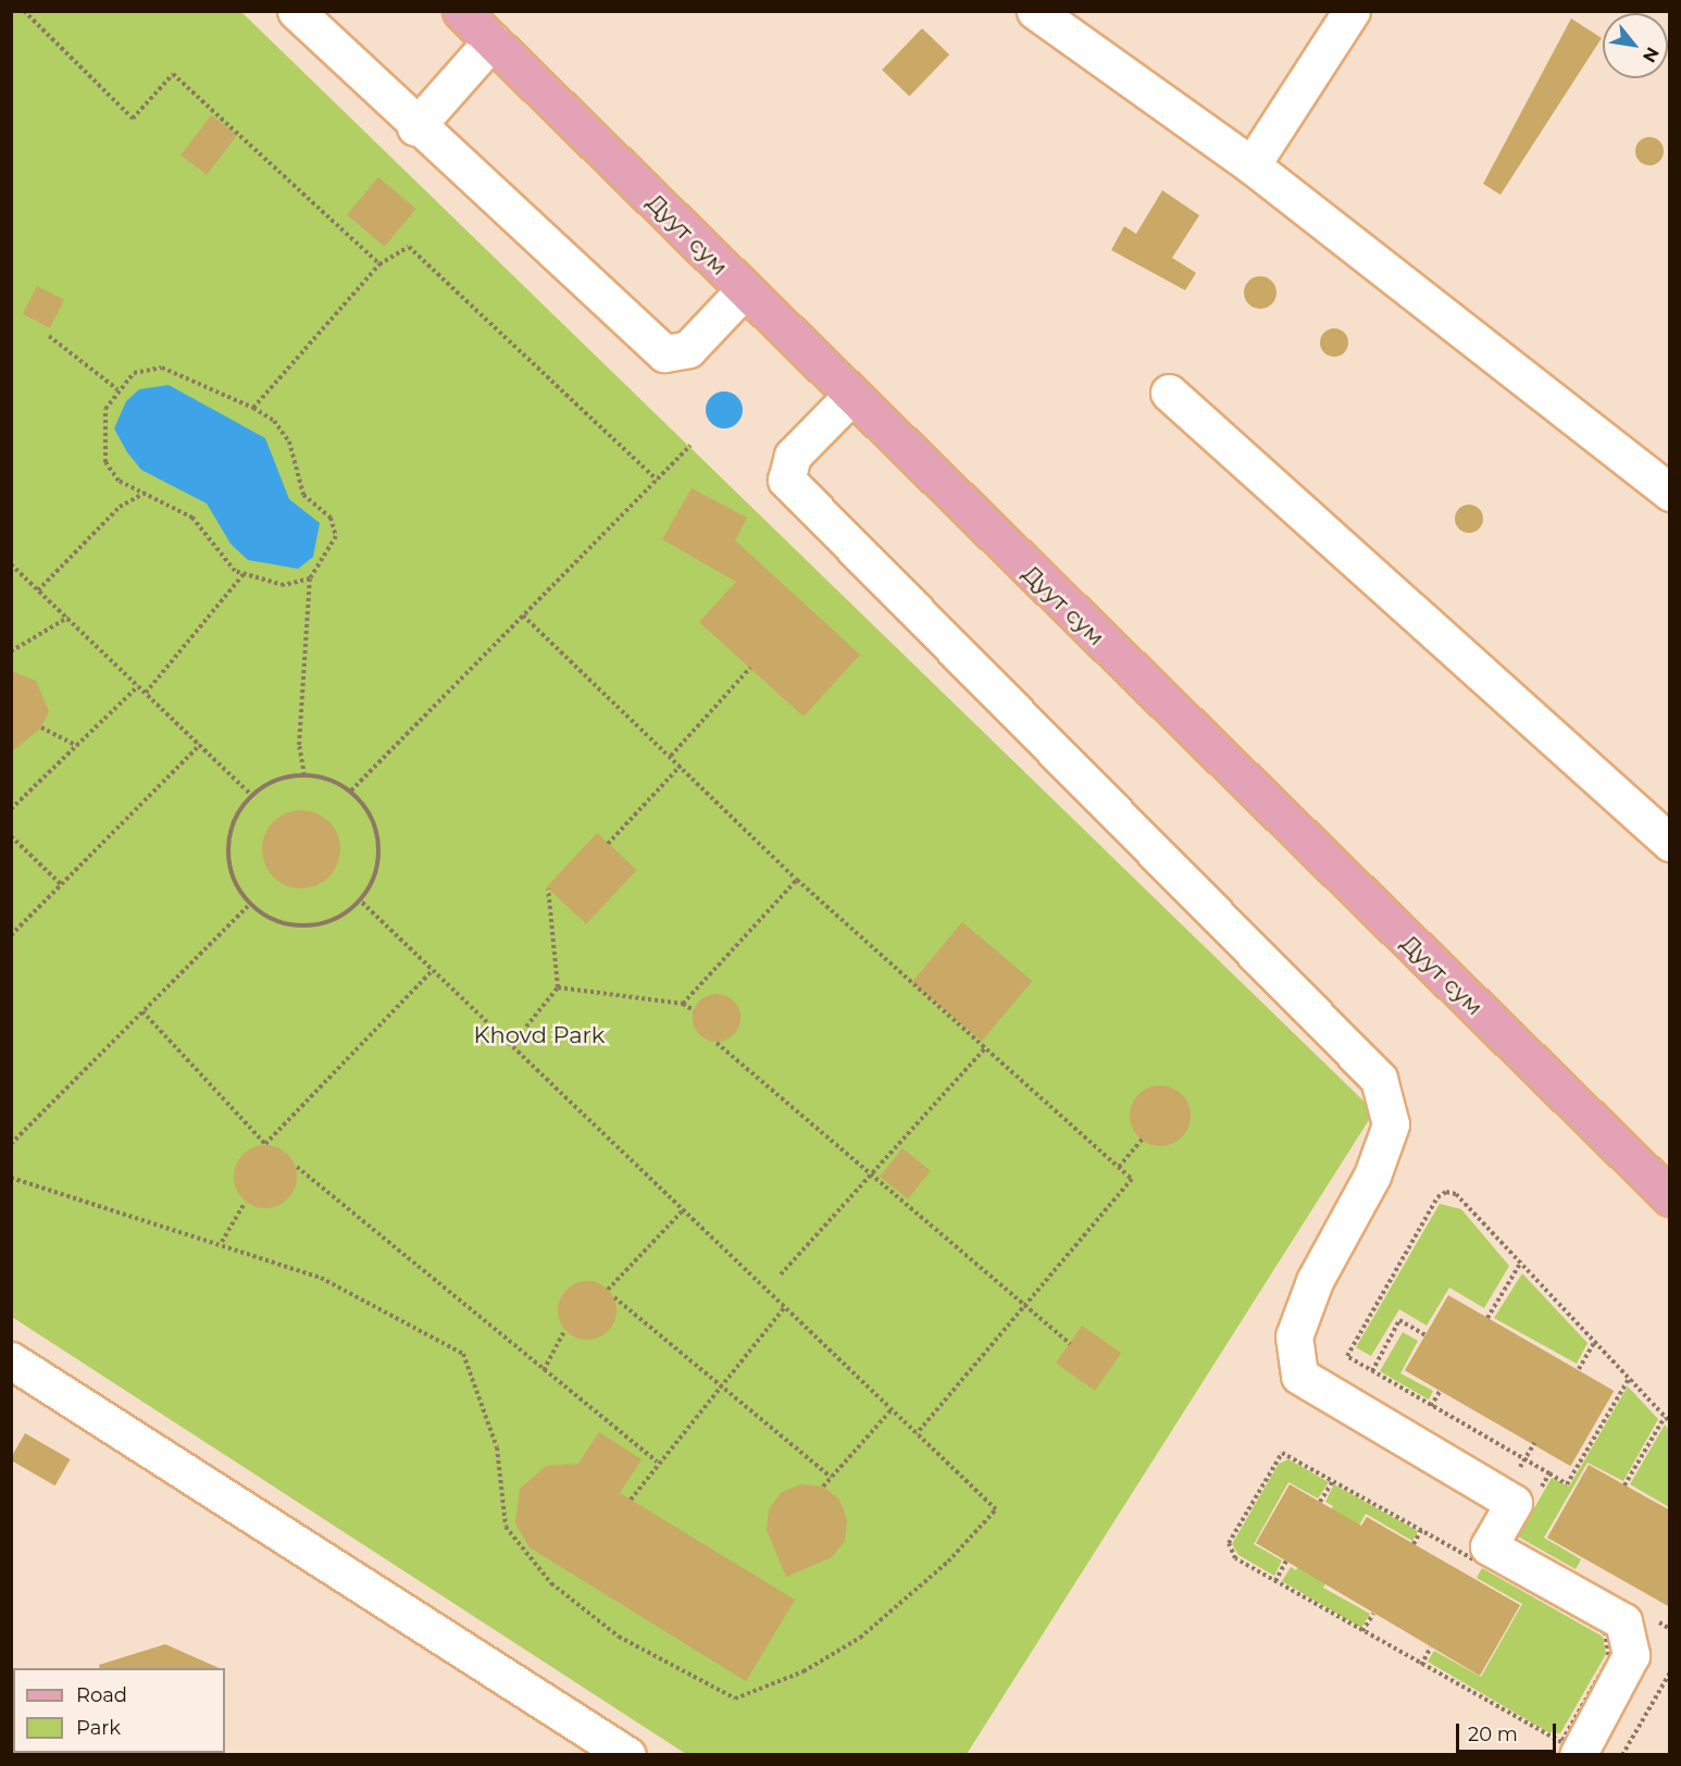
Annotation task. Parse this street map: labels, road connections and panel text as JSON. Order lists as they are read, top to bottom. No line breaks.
{"streets":{"main road":["Дуут сум"]},"parks":["Khovd Park"],"legend":["Road","Park"],"scale_bar":"20 m","north":"bottom right"}
